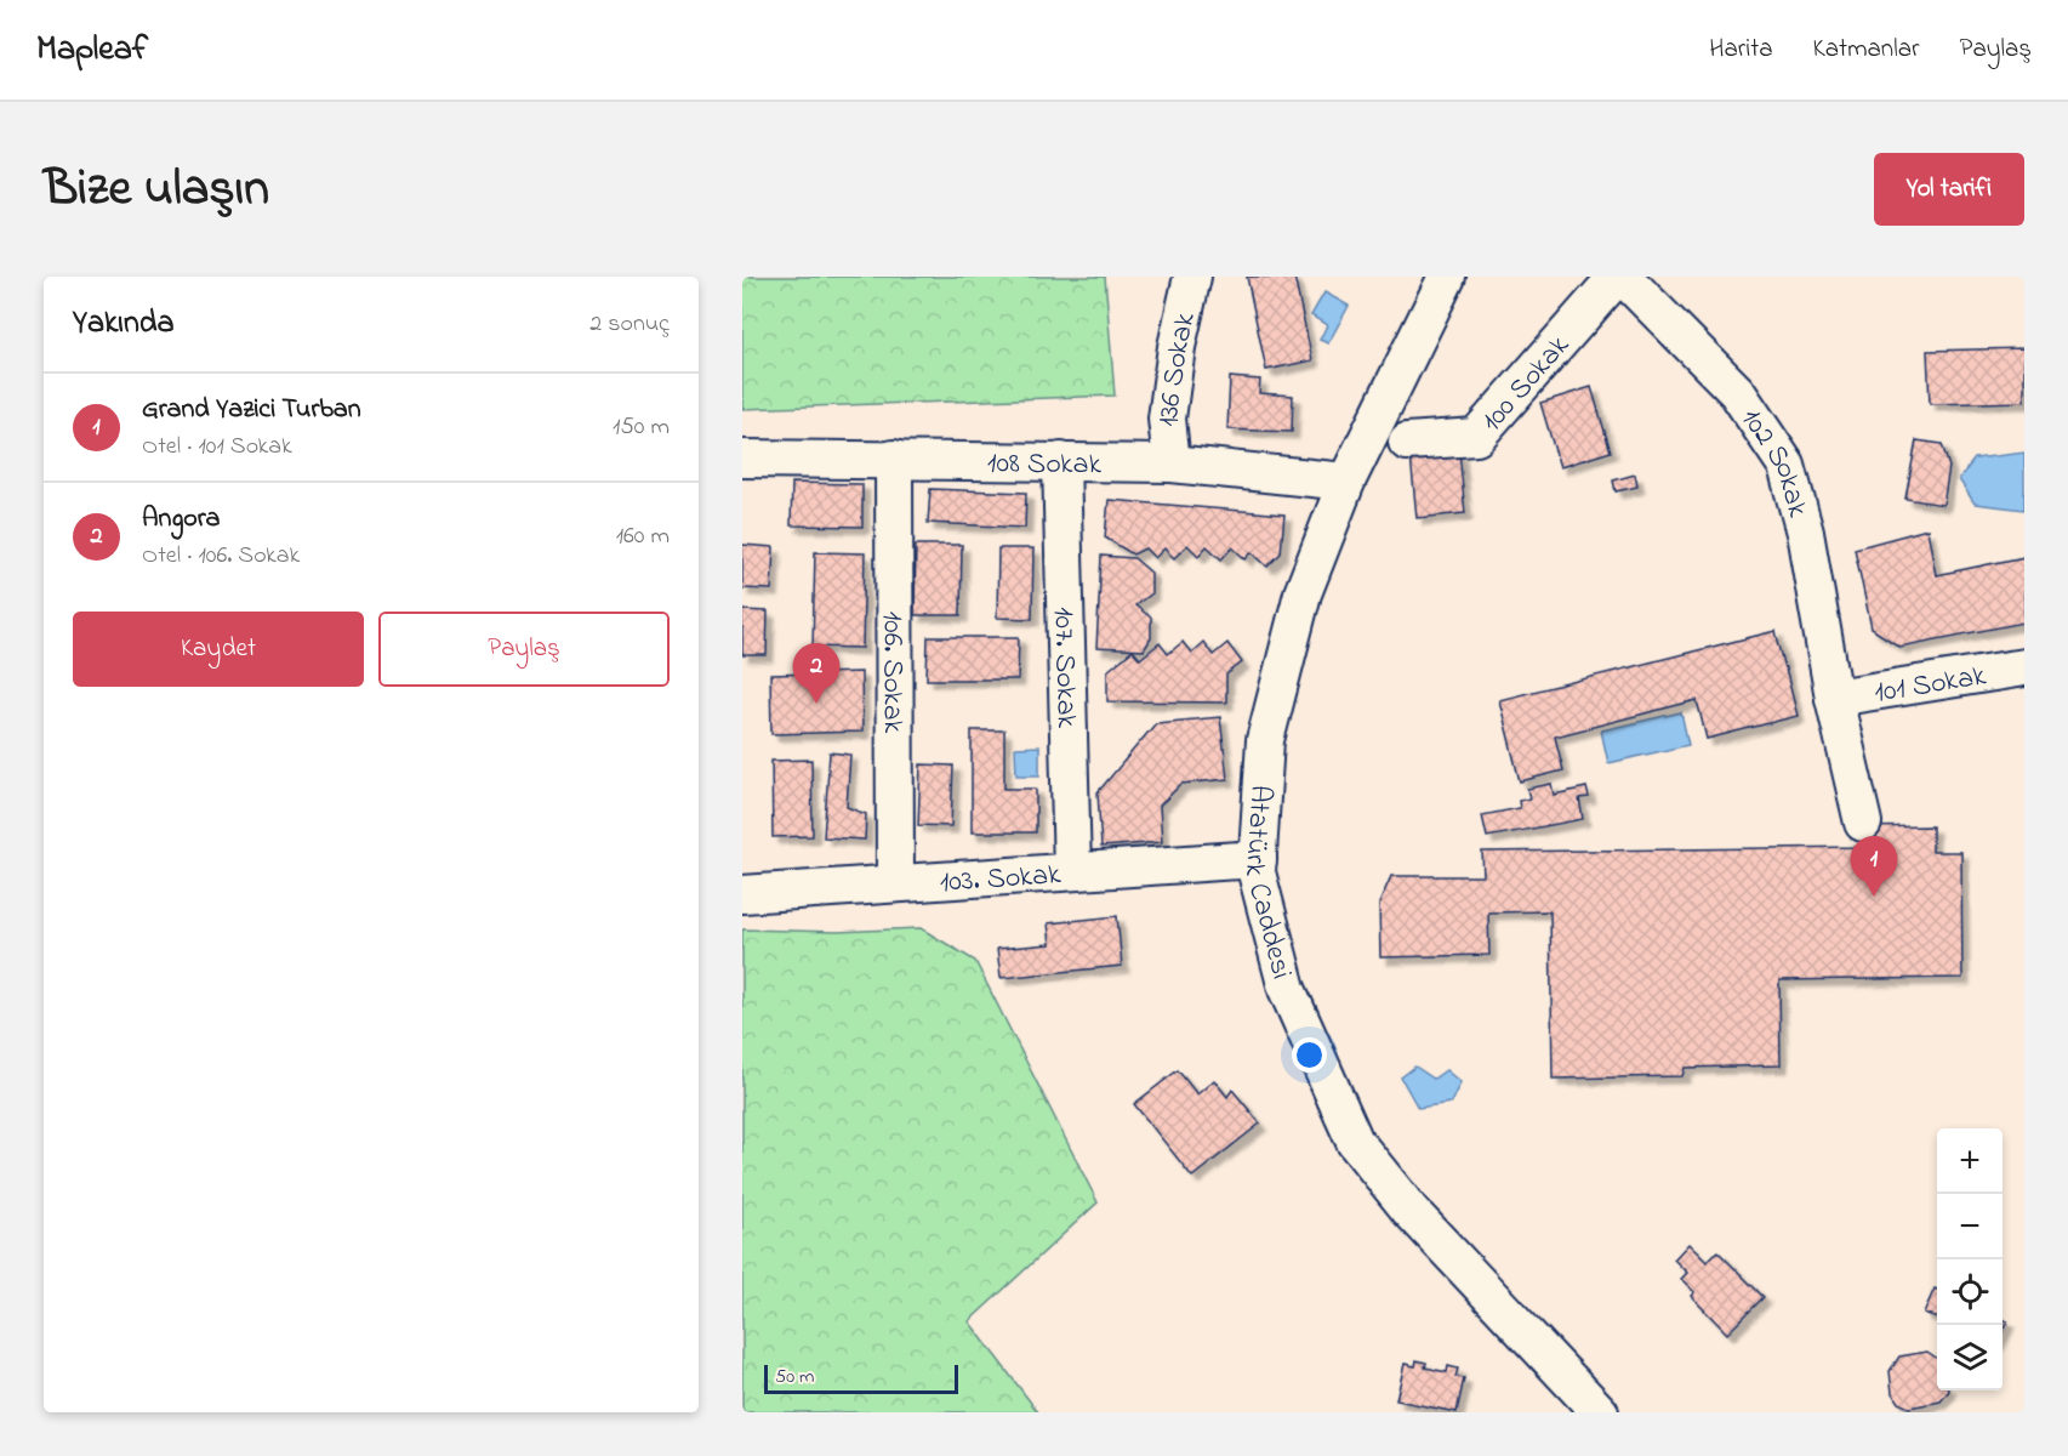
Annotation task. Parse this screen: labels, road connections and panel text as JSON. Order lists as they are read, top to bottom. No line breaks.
{"streets":{"street":["136 Sokak","100 Sokak","108 Sokak","102 Sokak","107. Sokak","106. Sokak","101 Sokak","103. Sokak","Atatürk Caddesi"]},"crossings":[["136 Sokak","108 Sokak"],["108 Sokak","107. Sokak"],["108 Sokak","106. Sokak"],["108 Sokak","Atatürk Caddesi"],["102 Sokak","101 Sokak"],["107. Sokak","103. Sokak"],["106. Sokak","103. Sokak"],["103. Sokak","Atatürk Caddesi"]],"scale_bar":"50 m","page":{"header":"Mapleaf","nav":["Harita","Katmanlar","Paylaş"],"title":"Bize ulaşın","buttons":["Yol tarifi",["Kaydet","Paylaş"]],"heading":["Yakında","2 sonuç"],"list":[{"mark":"1","name":"Grand Yazici Turban","note":"Otel · 101 Sokak","value":"150 m"},{"mark":"2","name":"Angora","note":"Otel · 106. Sokak","value":"160 m"}],"pins":["2","1"],"map_buttons":["+","−"],"scale":"50 m"}}
